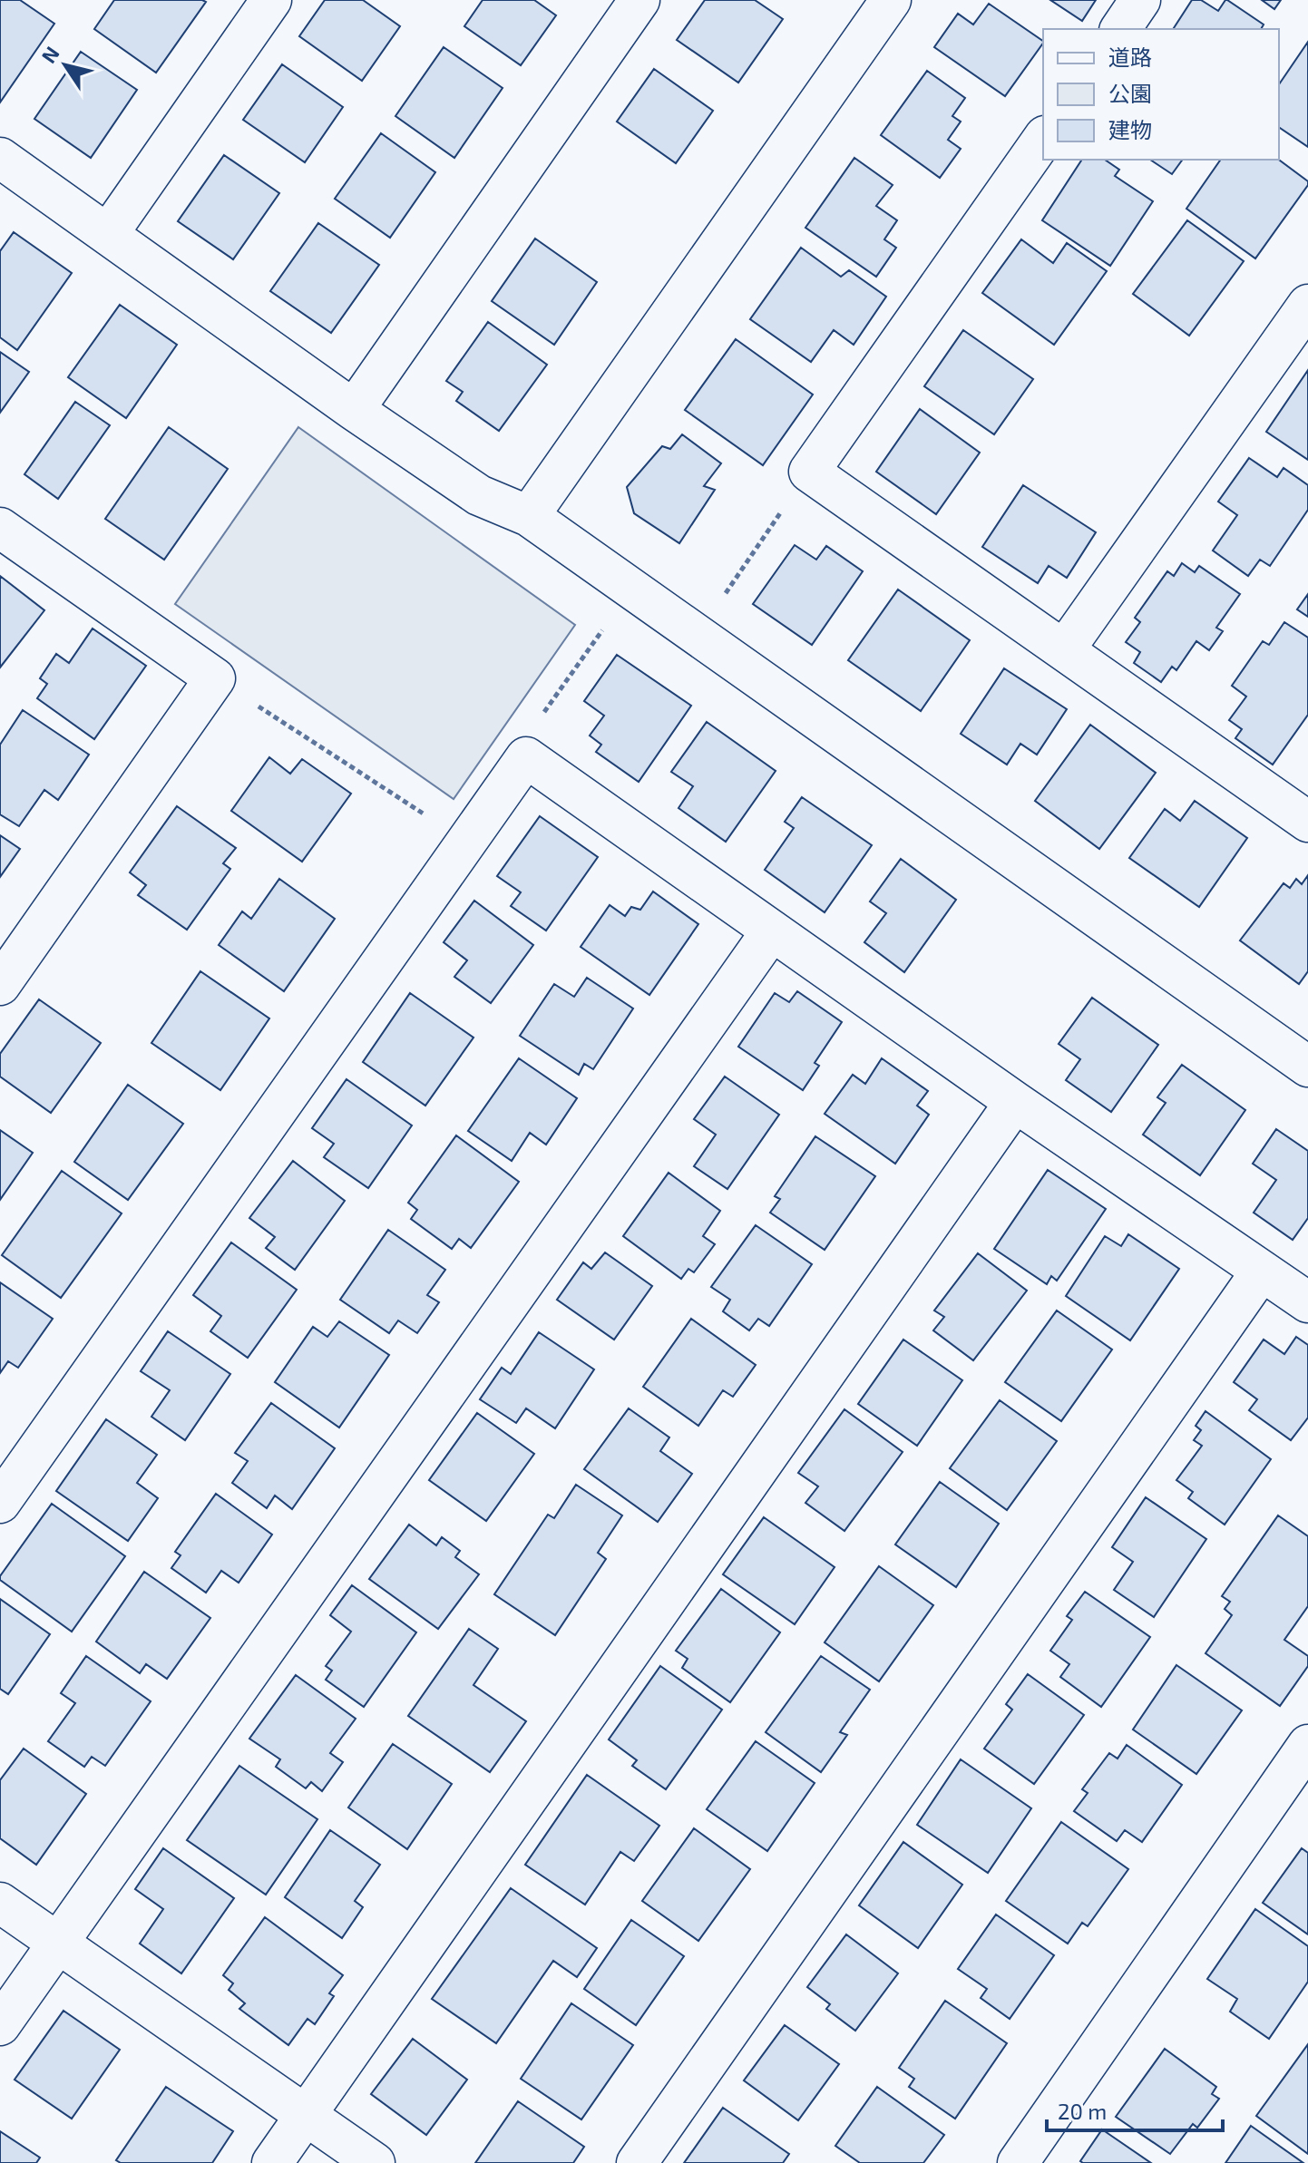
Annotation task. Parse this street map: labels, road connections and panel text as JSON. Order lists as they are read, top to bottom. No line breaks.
{"legend":["道路","公園","建物"],"scale_bar":"20 m","north":"top left"}
